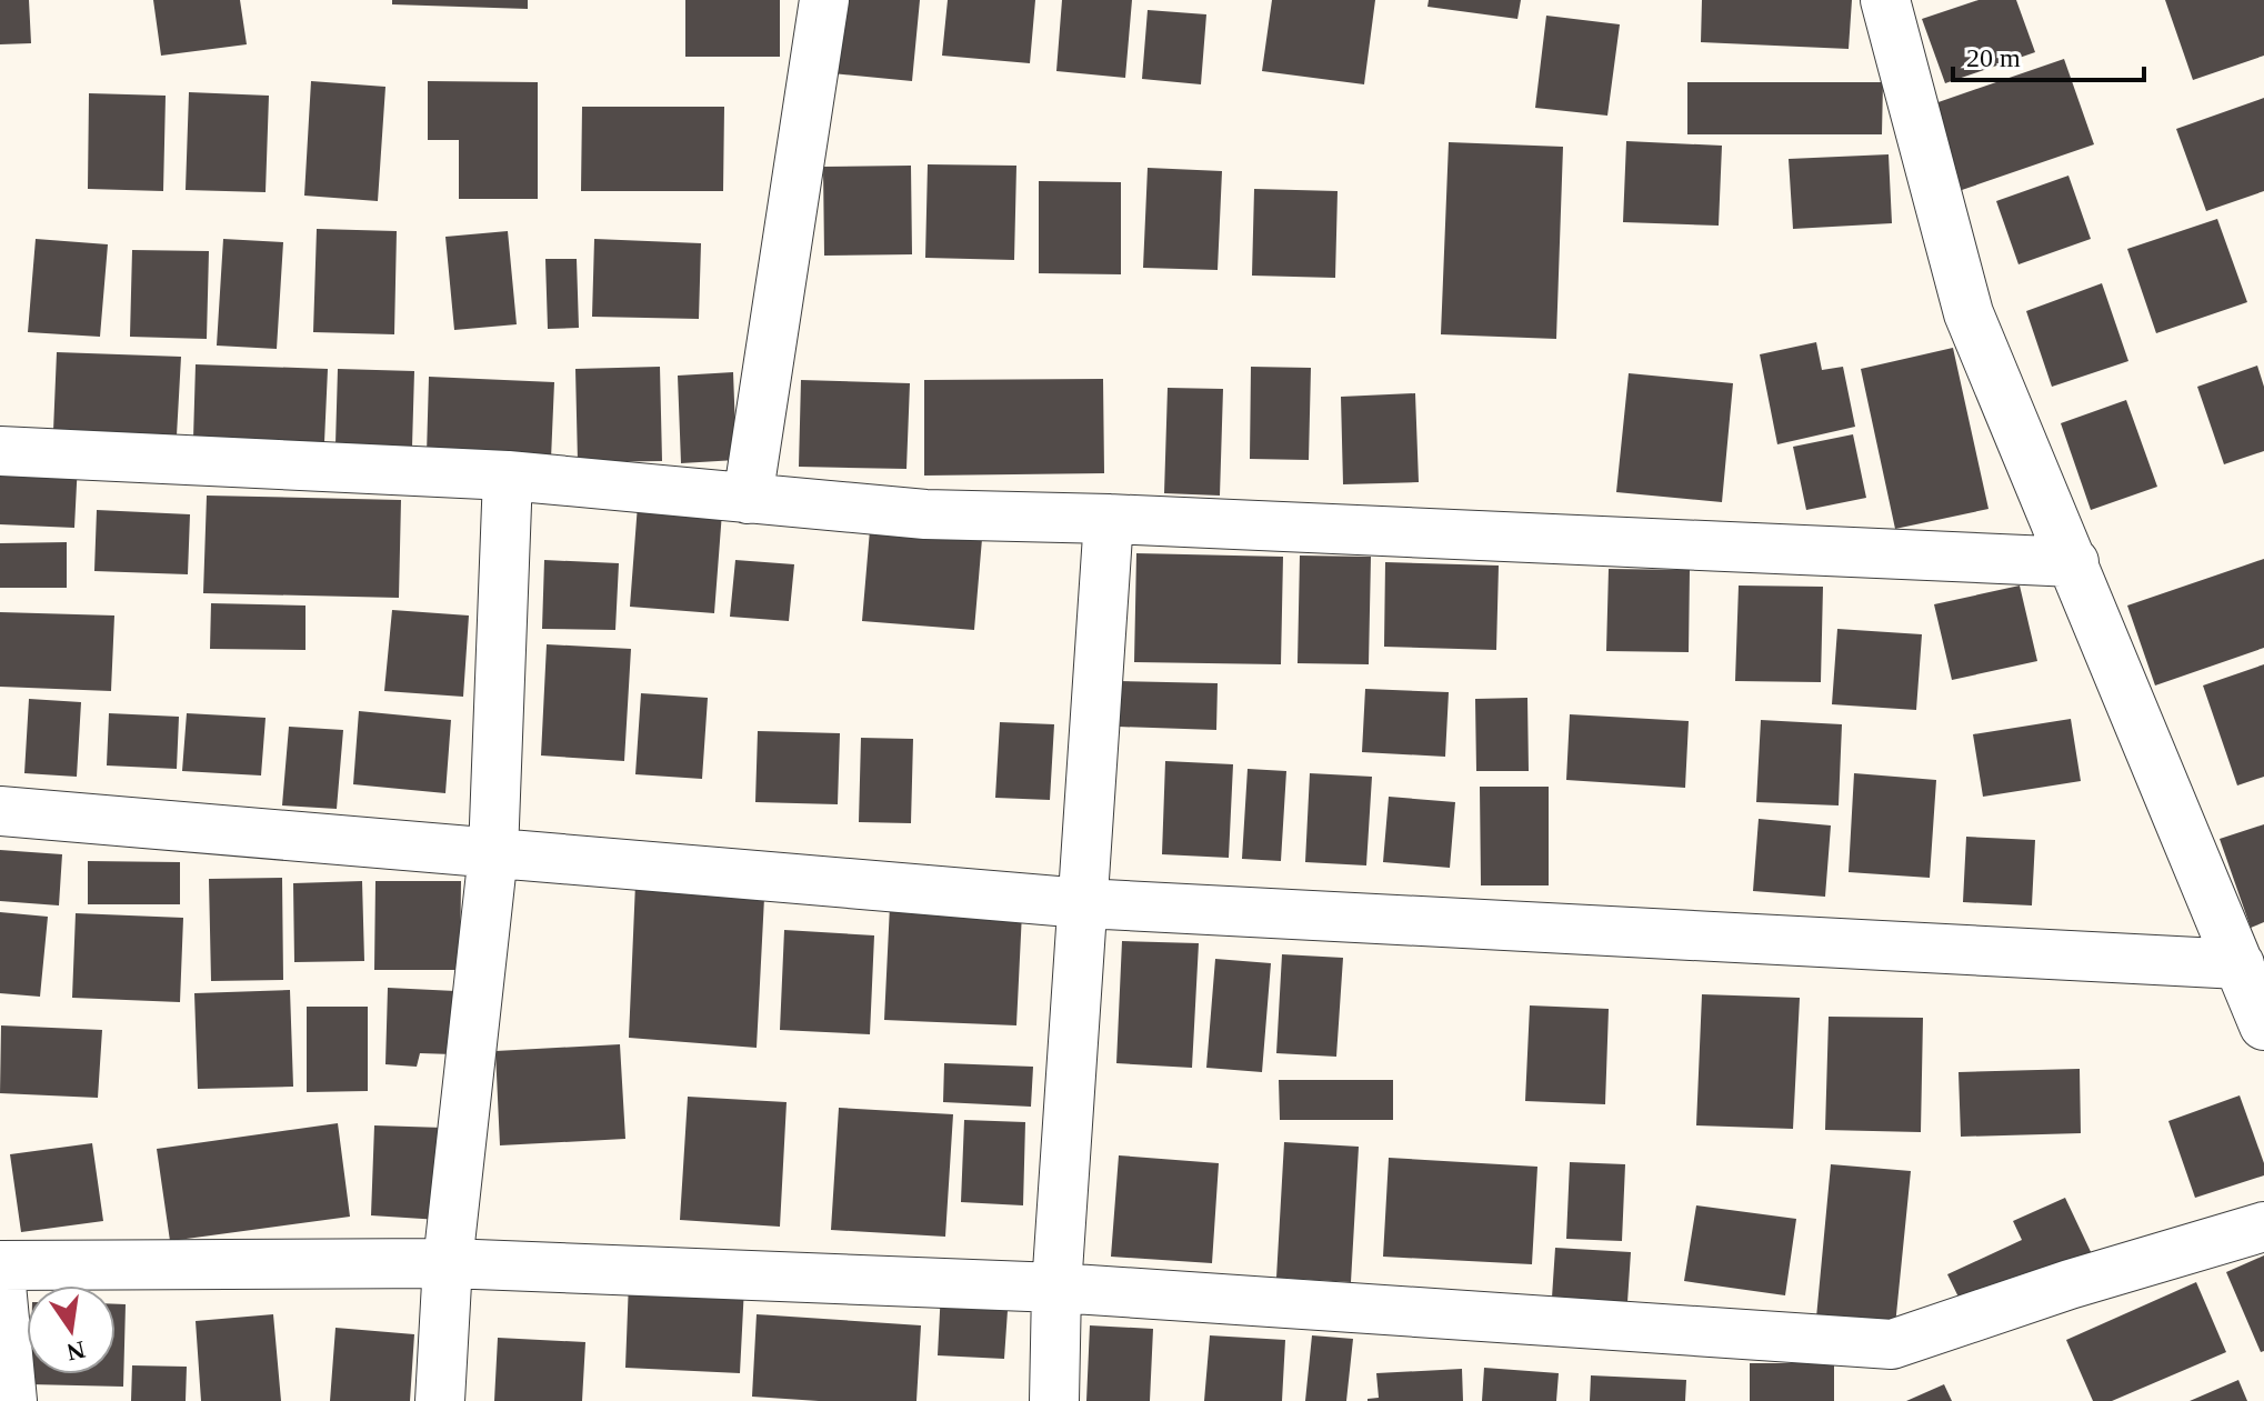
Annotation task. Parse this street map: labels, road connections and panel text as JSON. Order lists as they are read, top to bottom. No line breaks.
{"scale_bar":"20 m","north":"bottom"}
